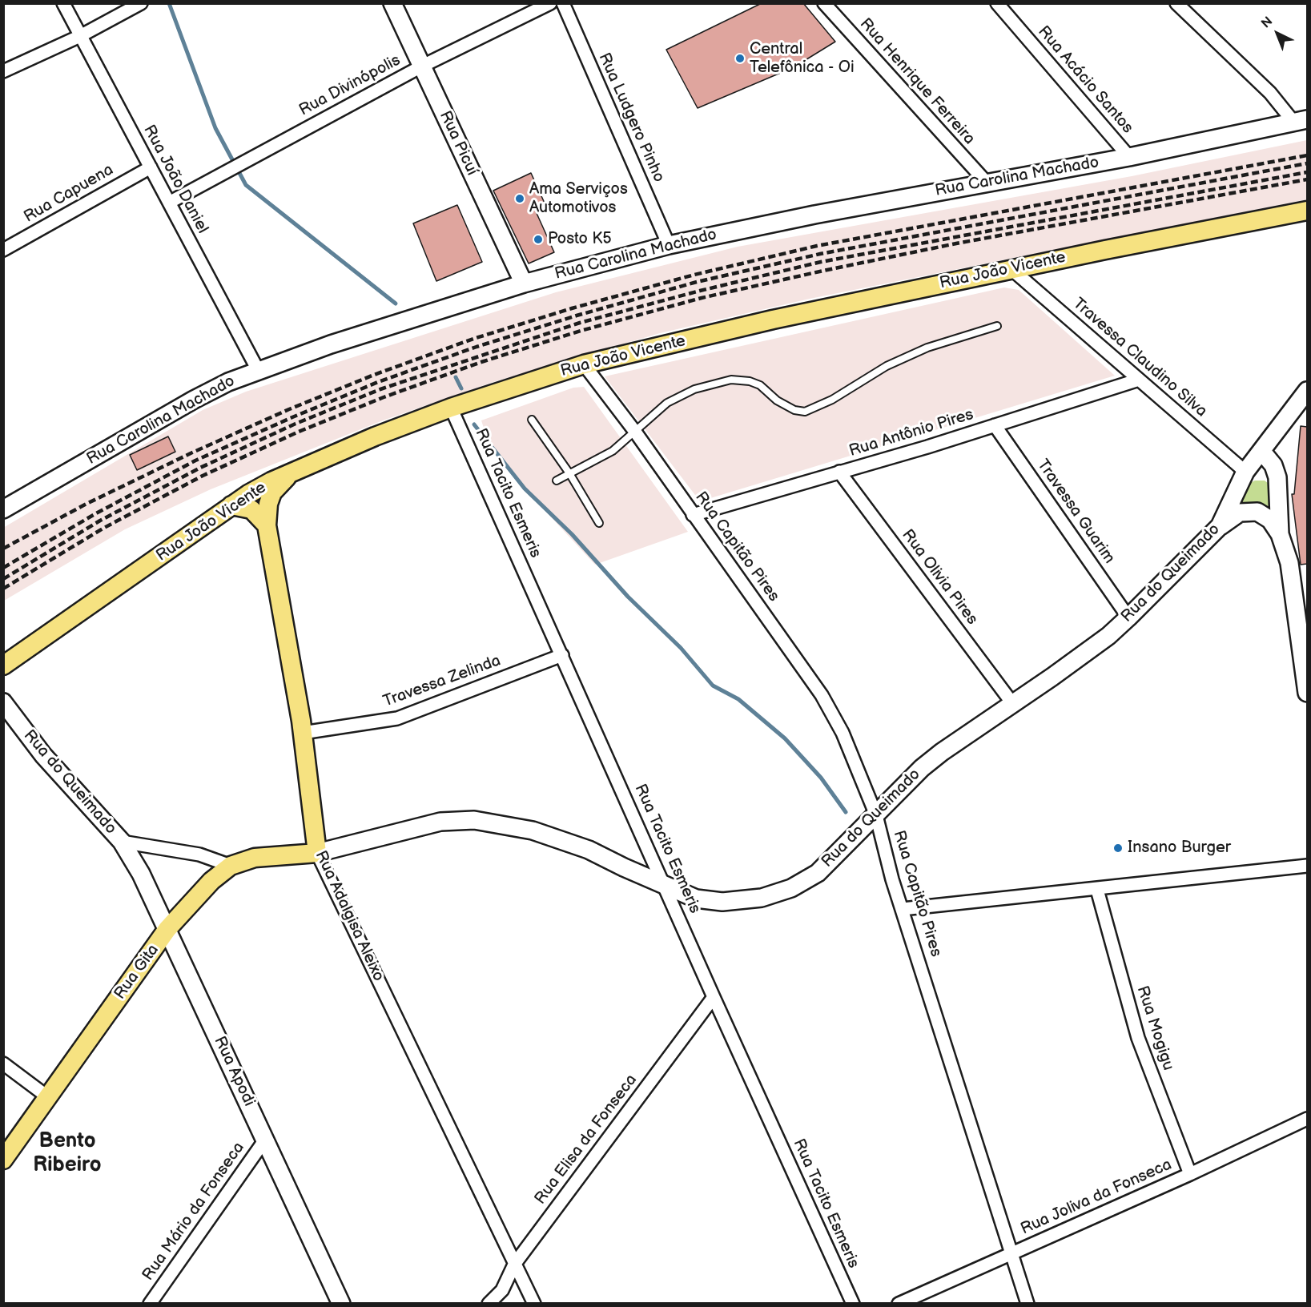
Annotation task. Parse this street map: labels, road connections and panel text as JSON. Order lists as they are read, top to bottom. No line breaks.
{"streets":{"main road":["Rua Picuí","Rua Carolina Machado","Rua João Vicente","Rua do Queimado","Rua Adalgisa Aleixo","Rua Gita","Rua Apodi"],"street":["Rua Acácio Santos","Rua Henrique Ferreira","Rua Divinópolis","Rua Ludgero Pinho","Rua João Daniel","Rua Capuena","Travessa Claudino Silva","Rua Antônio Pires","Rua Tacito Esmeris","Travessa Guarim","Rua Capitão Pires","Rua Olivia Pires","Travessa Zelinda","Rua Mogigu","Rua Elisa da Fonseca","Rua Joliva da Fonseca","Rua Mário da Fonseca"]},"crossings":[["Rua Acácio Santos","Rua Carolina Machado"],["Rua Henrique Ferreira","Rua Carolina Machado"],["Rua Divinópolis","Rua Picuí"],["Rua Divinópolis","Rua João Daniel"],["Rua Ludgero Pinho","Rua Carolina Machado"],["Rua Picuí","Rua Carolina Machado"],["Rua Carolina Machado","Rua João Daniel"],["Rua João Daniel","Rua Capuena"],["Rua João Vicente","Travessa Claudino Silva"],["Rua João Vicente","Rua Tacito Esmeris"],["Rua João Vicente","Rua Capitão Pires"],["Rua João Vicente","Rua Adalgisa Aleixo"],["Travessa Claudino Silva","Rua Antônio Pires"],["Travessa Claudino Silva","Rua do Queimado"],["Rua Antônio Pires","Travessa Guarim"],["Rua Antônio Pires","Rua Capitão Pires"],["Rua Antônio Pires","Rua Olivia Pires"],["Rua Tacito Esmeris","Rua do Queimado"],["Rua Tacito Esmeris","Travessa Zelinda"],["Rua Tacito Esmeris","Rua Elisa da Fonseca"],["Travessa Guarim","Rua do Queimado"],["Rua Capitão Pires","Rua do Queimado"],["Rua Capitão Pires","Rua Joliva da Fonseca"],["Rua do Queimado","Rua Olivia Pires"],["Rua do Queimado","Rua Adalgisa Aleixo"],["Rua do Queimado","Rua Gita"],["Rua do Queimado","Rua Apodi"],["Travessa Zelinda","Rua Adalgisa Aleixo"],["Rua Adalgisa Aleixo","Rua Gita"],["Rua Adalgisa Aleixo","Rua Elisa da Fonseca"],["Rua Gita","Rua Apodi"],["Rua Mogigu","Rua Joliva da Fonseca"],["Rua Apodi","Rua Mário da Fonseca"]],"districts":["Bento Ribeiro"],"places":["Central Telefônica - Oi","Ama Serviços Automotivos","Posto K5","Insano Burger"],"north":"top left"}
